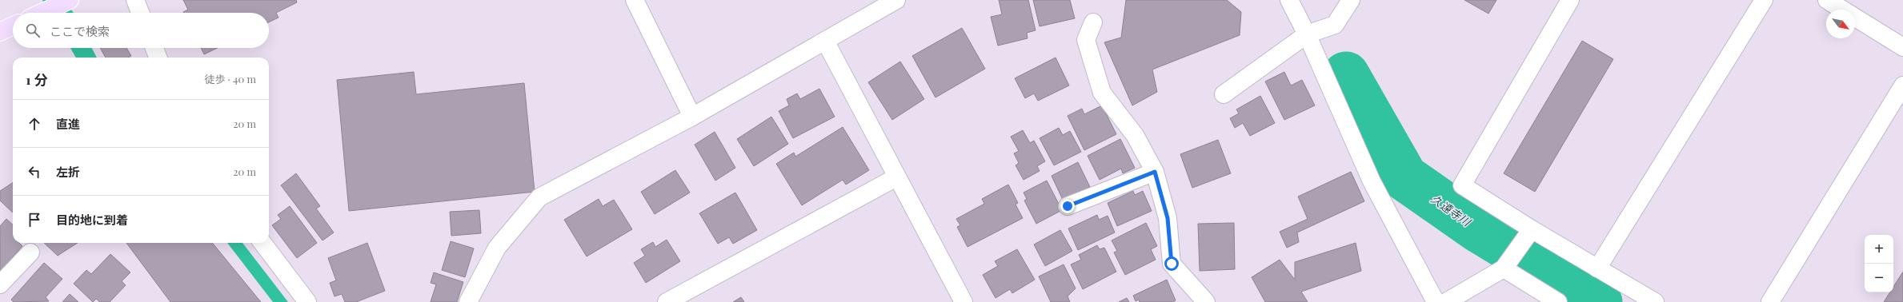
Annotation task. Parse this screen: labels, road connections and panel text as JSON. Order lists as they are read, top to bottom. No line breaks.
{"water":["久遠寺川"],"north":"bottom right","page":{"search":"ここで検索","heading":["1 分","徒歩 · 40 m"],"list":[["直進","20 m"],["左折","20 m"],"目的地に到着"],"map_buttons":["+","−"]}}
